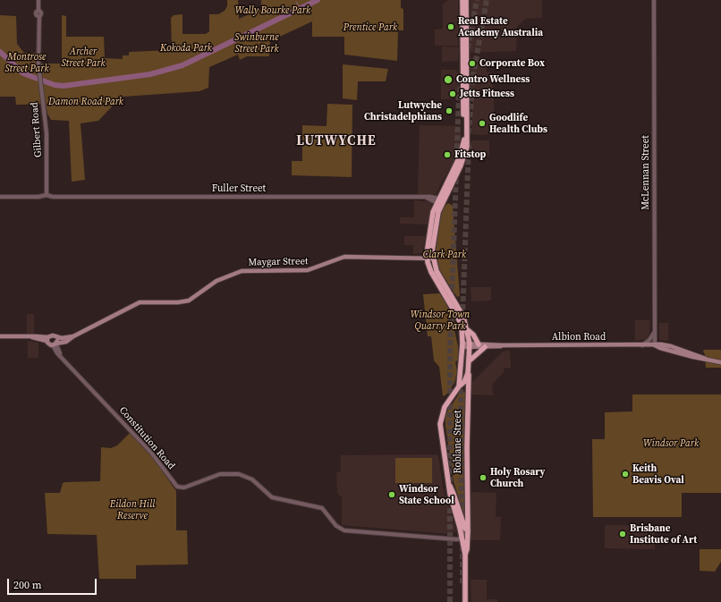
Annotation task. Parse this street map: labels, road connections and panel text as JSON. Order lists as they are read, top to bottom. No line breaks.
{"streets":{"highway":["Roblane Street"],"main road":["Maygar Street","Albion Road"],"street":["Gilbert Road","McLennan Street","Fuller Street","Constitution Road"]},"crossings":[["Gilbert Road","Fuller Street"],["McLennan Street","Albion Road"],["Maygar Street","Constitution Road"],["Albion Road","Roblane Street"]],"districts":["LUTWYCHE"],"parks":["Wally Bourke Park","Prentice Park","Swinburne Street Park","Kokoda Park","Archer Street Park","Montrose Street Park","Damon Road Park","Clark Park","Windsor Town Quarry Park","Windsor Park","Eildon Hill Reserve"],"places":["Real Estate Academy Australia","Corporate Box","Contro Wellness","Jetts Fitness","Lutwyche Christadelphians","Goodlife Health Clubs","Fitstop","Keith Beavis Oval","Holy Rosary Church","Windsor State School","Brisbane Institute of Art"],"scale_bar":"200 m"}
